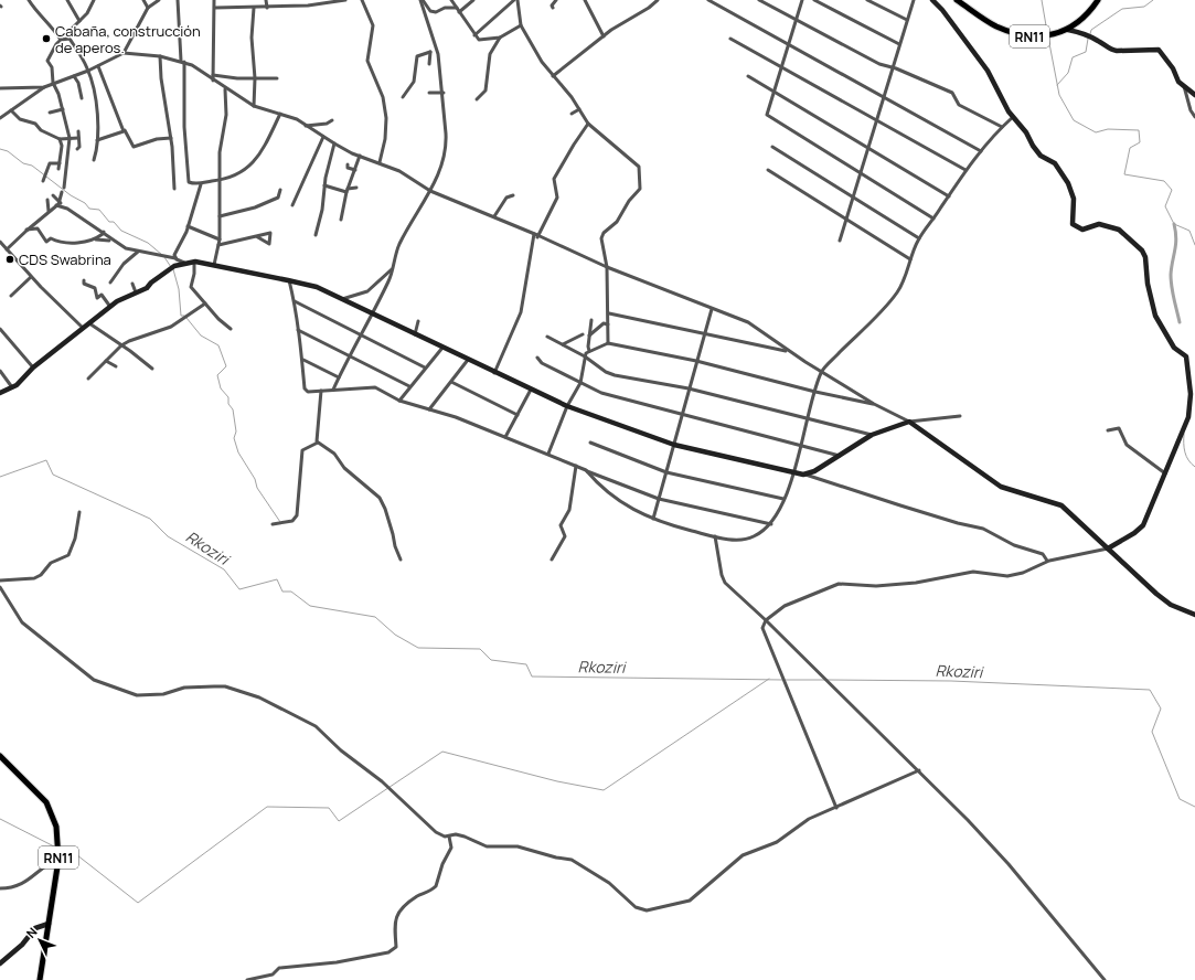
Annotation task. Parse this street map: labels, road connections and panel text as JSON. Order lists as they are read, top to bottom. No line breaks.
{"streets":{"main road":["RN11"]},"water":["Rkoziri"],"places":["Cabaña, construcción de aperos.","CDS Swabrina"],"north":"top left"}
